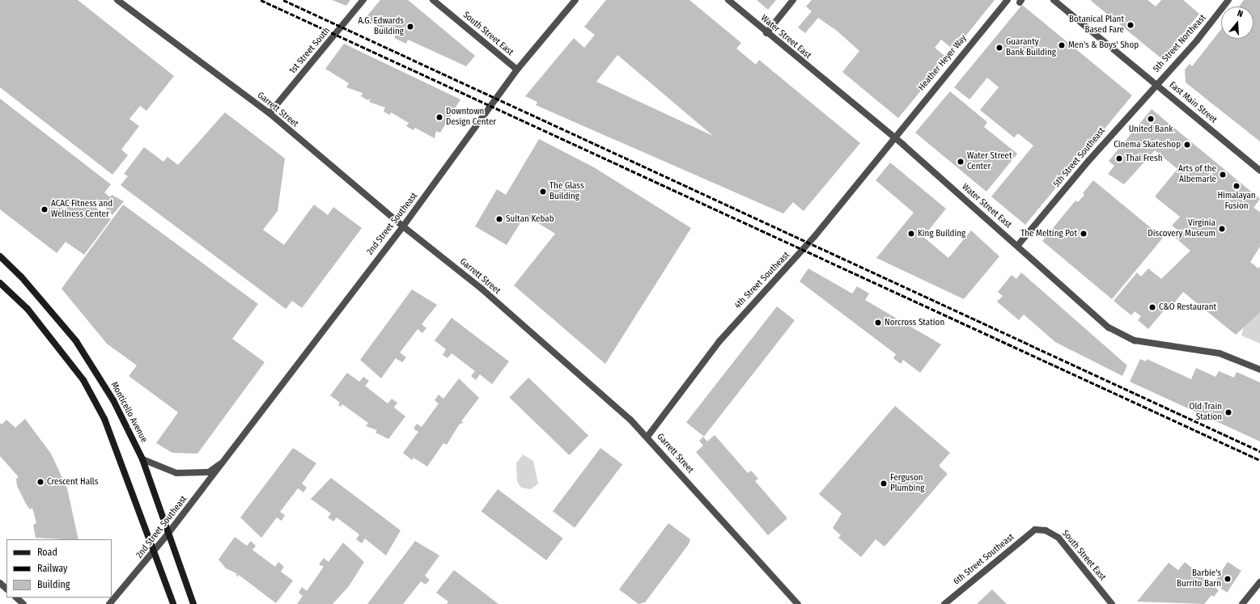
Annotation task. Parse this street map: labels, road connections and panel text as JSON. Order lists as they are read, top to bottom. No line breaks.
{"streets":{"main road":["Monticello Avenue"],"street":["South Street East","Water Street East","5th Street Northeast","1st Street South","Heather Heyer Way","East Main Street","Garrett Street","5th Street Southeast","2nd Street Southeast","4th Street Southeast","6th Street Southeast"]},"crossings":[["South Street East","2nd Street Southeast"],["South Street East","6th Street Southeast"],["Water Street East","Heather Heyer Way"],["Water Street East","5th Street Southeast"],["Water Street East","4th Street Southeast"],["5th Street Northeast","East Main Street"],["5th Street Northeast","5th Street Southeast"],["1st Street South","Garrett Street"],["Heather Heyer Way","4th Street Southeast"],["East Main Street","5th Street Southeast"],["Garrett Street","2nd Street Southeast"],["Garrett Street","4th Street Southeast"],["2nd Street Southeast","Monticello Avenue"]],"places":["Botanical Plant Based Fare","A.G. Edwards Building","Men's & Boys' Shop","Guaranty Bank Building","Downtown Design Center","United Bank","Cinema Skateshop","Thai Fresh","Water Street Center","Arts of the Albemarle","Himalayan Fusion","The Glass Building","ACAC Fitness and Wellness Center","Sultan Kebab","Virginia Discovery Museum","King Building","The Melting Pot","C&O Restaurant","Norcross Station","Old Train Station","Crescent Halls","Ferguson Plumbing","Barbie's Burrito Barn"],"legend":["Road","Railway","Building"],"north":"top"}
